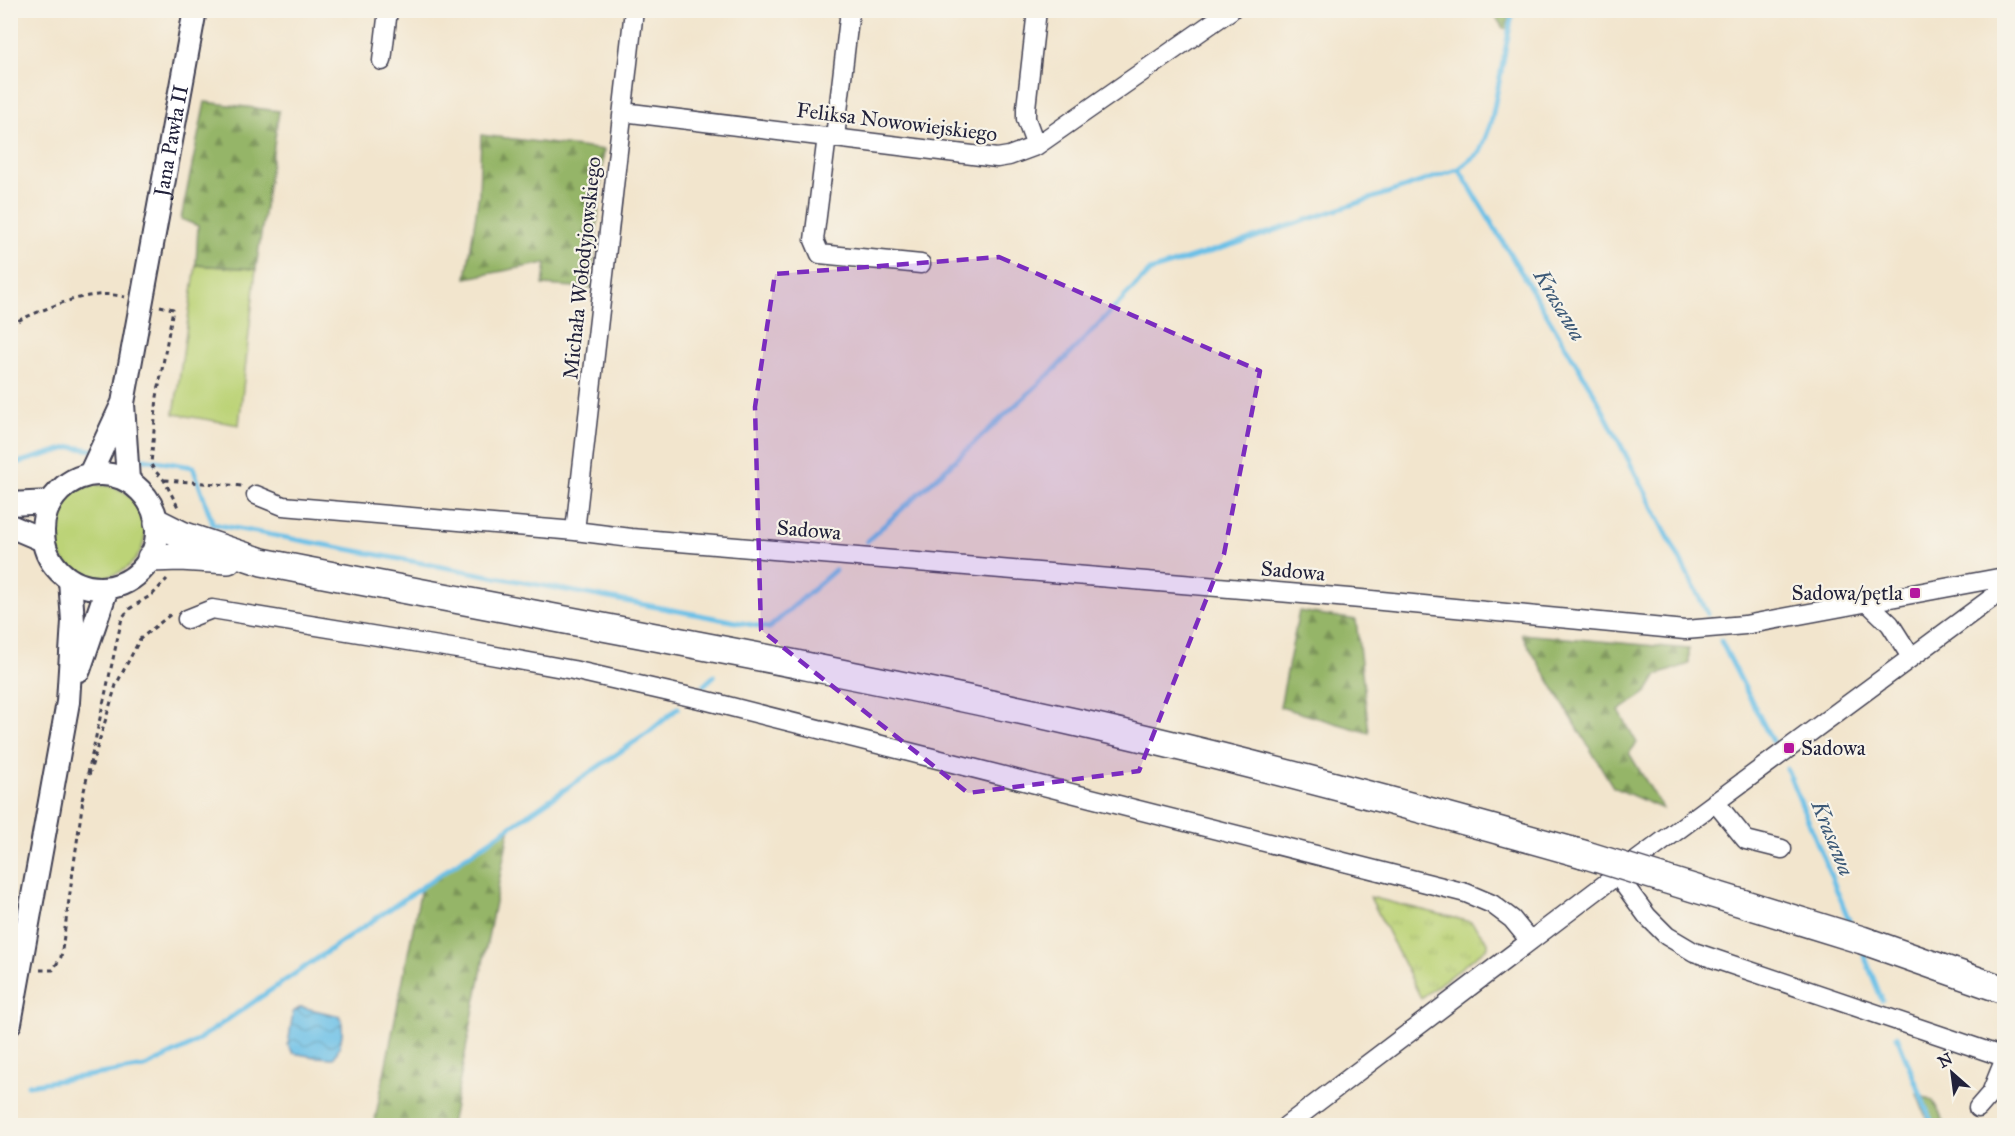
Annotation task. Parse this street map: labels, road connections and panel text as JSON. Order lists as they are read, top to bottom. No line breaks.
{"streets":{"main road":["Jana Pawła II"],"street":["Feliksa Nowowiejskiego","Michała Wołodyjowskiego","Sadowa"]},"crossings":[["Feliksa Nowowiejskiego","Michała Wołodyjowskiego"],["Michała Wołodyjowskiego","Sadowa"]],"water":["Krasawa"],"places":{"transit":["Sadowa/pętla","Sadowa"]},"north":"top left"}
